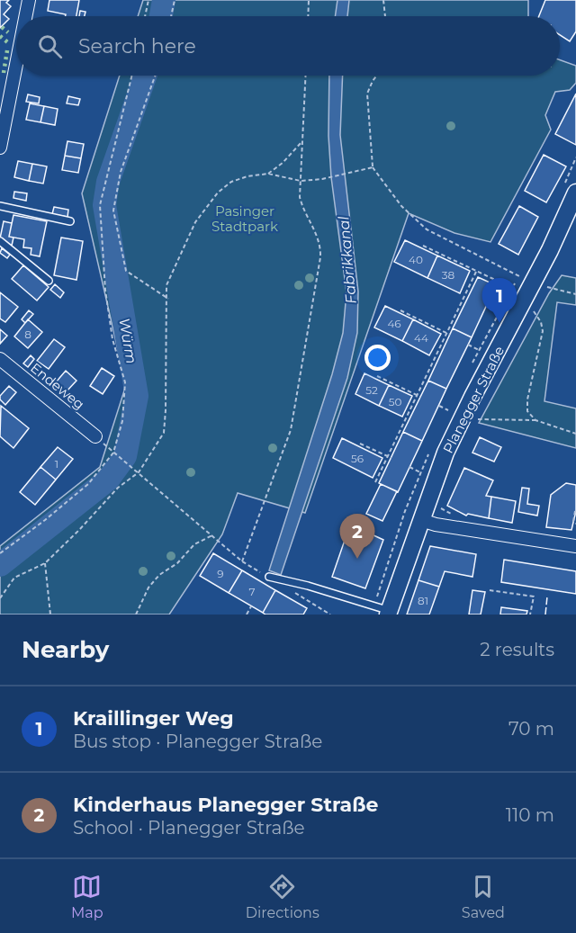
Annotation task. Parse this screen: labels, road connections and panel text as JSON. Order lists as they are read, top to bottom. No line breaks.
{"streets":{"main road":["Planegger Straße"],"street":["Endeweg"]},"water":["Fabrikkanal","Würm"],"parks":["Pasinger Stadtpark"],"house_numbers":["40","38","46","8","44","52","50","56","1","9","7","81"],"page":{"search":"Search here","pins":["1","2"],"heading":["Nearby","2 results"],"list":[{"mark":"1","name":"Kraillinger Weg","note":"Bus stop · Planegger Straße","value":"70 m"},{"mark":"2","name":"Kinderhaus Planegger Straße","note":"School · Planegger Straße","value":"110 m"}],"nav":["Map","Directions","Saved"]}}
